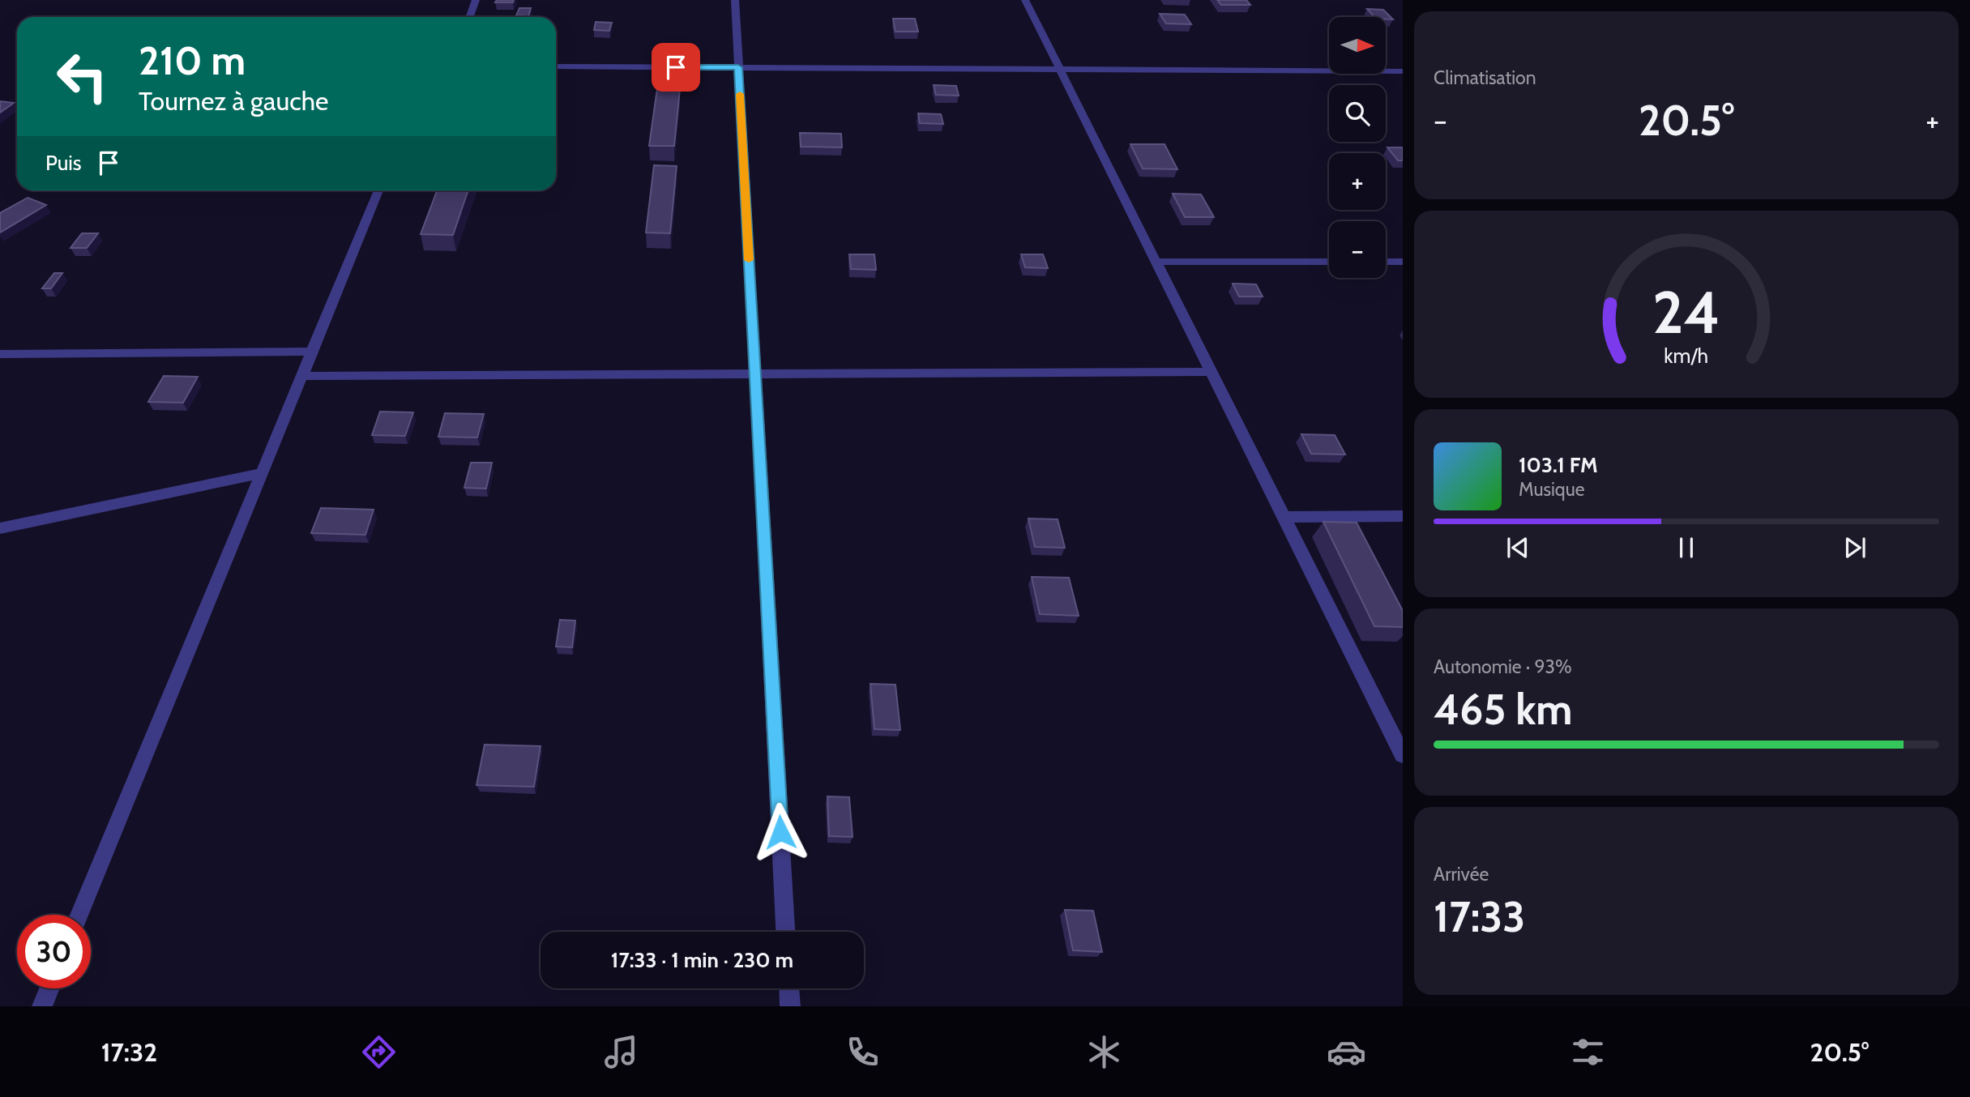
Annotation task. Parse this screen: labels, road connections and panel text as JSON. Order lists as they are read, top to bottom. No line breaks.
{"north":"right","page":{"tile":["Climatisation",["Autonomie · 93%","465 km"],["Arrivée","17:33"]],"map_buttons":["+","−"],"turn":["210 m","Tournez à gauche"],"heat":["−","20.5°","+"],"then":"Puis","song":["103.1 FM","Musique"],"limit":"30","trip":"17:33 · 1 min · 230 m","tabs":["17:32","20.5°"],"gauge":["24","km/h"]}}
